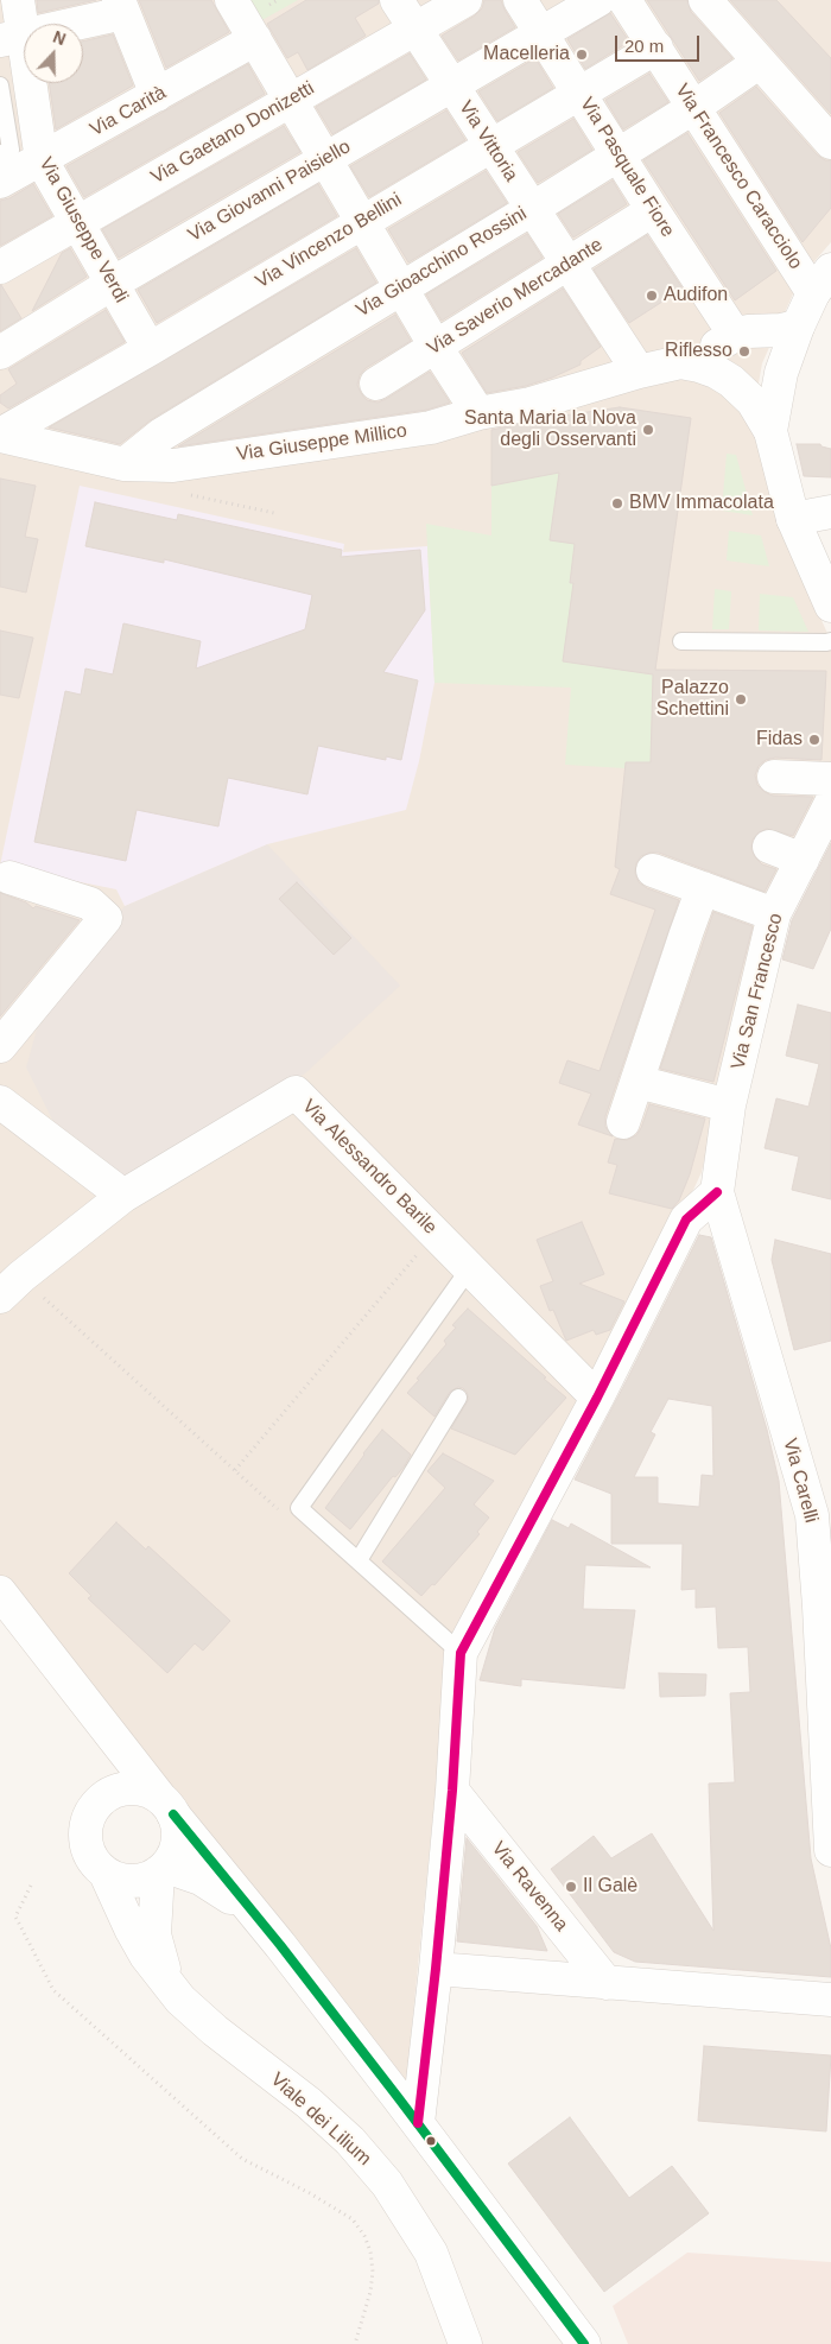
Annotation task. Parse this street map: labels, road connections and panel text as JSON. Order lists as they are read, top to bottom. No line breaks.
{"streets":{"street":["Via Carità","Via Gaetano Donizetti","Via Vittoria","Via Pasquale Fiore","Via Francesco Caracciolo","Via Giovanni Paisiello","Via Giuseppe Verdi","Via Vincenzo Bellini","Via Gioacchino Rossini","Via Saverio Mercadante","Via Giuseppe Millico","Via San Francesco","Via Alessandro Barile","Via Carelli","Via Ravenna","Viale dei Lilium"]},"crossings":[["Via Carità","Via Giuseppe Verdi"],["Via Gaetano Donizetti","Via Vittoria"],["Via Gaetano Donizetti","Via Giuseppe Verdi"],["Via Vittoria","Via Giovanni Paisiello"],["Via Vittoria","Via Vincenzo Bellini"],["Via Vittoria","Via Gioacchino Rossini"],["Via Vittoria","Via Saverio Mercadante"],["Via Vittoria","Via Giuseppe Millico"],["Via Pasquale Fiore","Via Giovanni Paisiello"],["Via Pasquale Fiore","Via Vincenzo Bellini"],["Via Pasquale Fiore","Via Gioacchino Rossini"],["Via Pasquale Fiore","Via Saverio Mercadante"],["Via Pasquale Fiore","Via Giuseppe Millico"],["Via Francesco Caracciolo","Via Vincenzo Bellini"],["Via Francesco Caracciolo","Via Gioacchino Rossini"],["Via Giovanni Paisiello","Via Giuseppe Verdi"],["Via Giuseppe Verdi","Via Vincenzo Bellini"],["Via Vincenzo Bellini","Via Giuseppe Millico"],["Via Gioacchino Rossini","Via Giuseppe Millico"],["Via San Francesco","Via Carelli"]],"places":["Macelleria","Audifon","Riflesso","Santa Maria la Nova degli Osservanti","BMV Immacolata","Palazzo Schettini","Fidas","Il Galè"],"scale_bar":"20 m","north":"top"}
